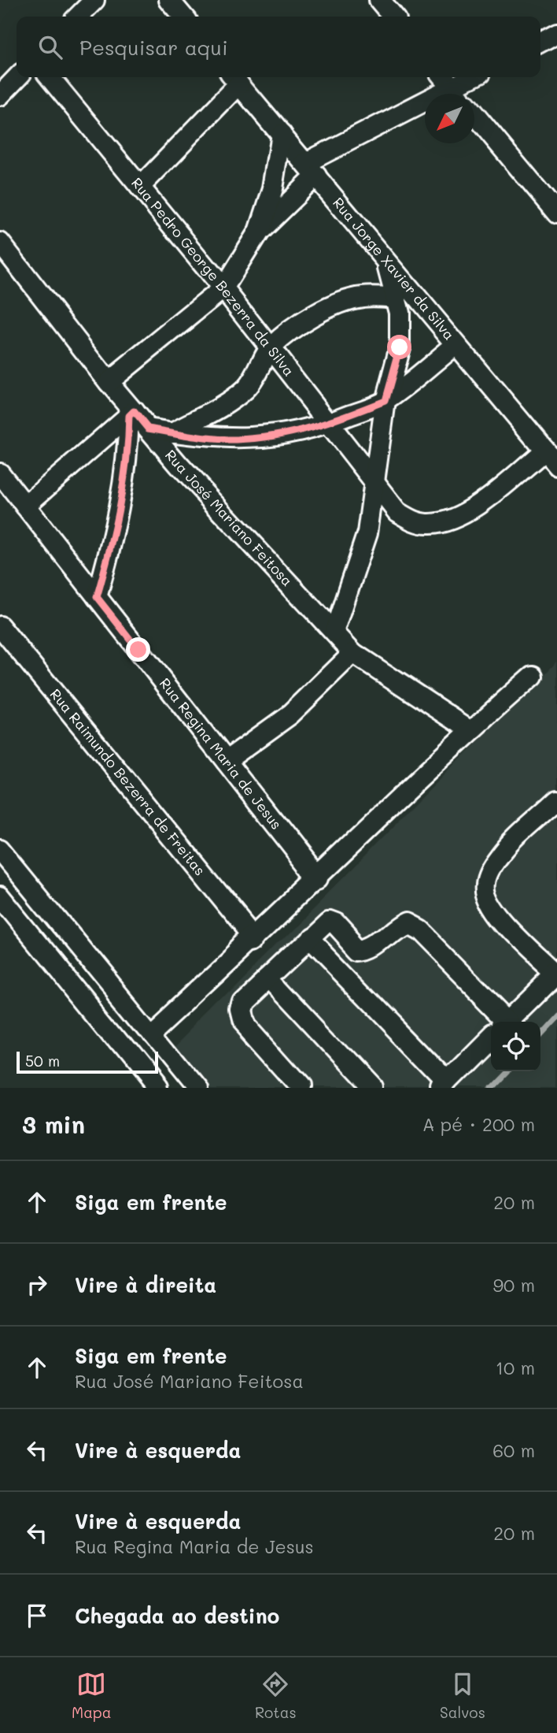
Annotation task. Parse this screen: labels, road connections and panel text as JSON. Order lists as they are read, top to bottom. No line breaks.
{"streets":{"street":["Rua Jorge Xavier da Silva","Rua Pedro George Bezerra da Silva","Rua José Mariano Feitosa","Rua Regina Maria de Jesus","Rua Raimundo Bezerra de Freitas"]},"crossings":[["Rua Jorge Xavier da Silva","Rua Pedro George Bezerra da Silva"]],"scale_bar":"50 m","north":"bottom left","page":{"search":"Pesquisar aqui","scale":"50 m","heading":["3 min","A pé · 200 m"],"list":[["Siga em frente","20 m"],["Vire à direita","90 m"],["Siga em frente","Rua José Mariano Feitosa","10 m"],["Vire à esquerda","60 m"],["Vire à esquerda","Rua Regina Maria de Jesus","20 m"],"Chegada ao destino"],"nav":["Mapa","Rotas","Salvos"]}}
